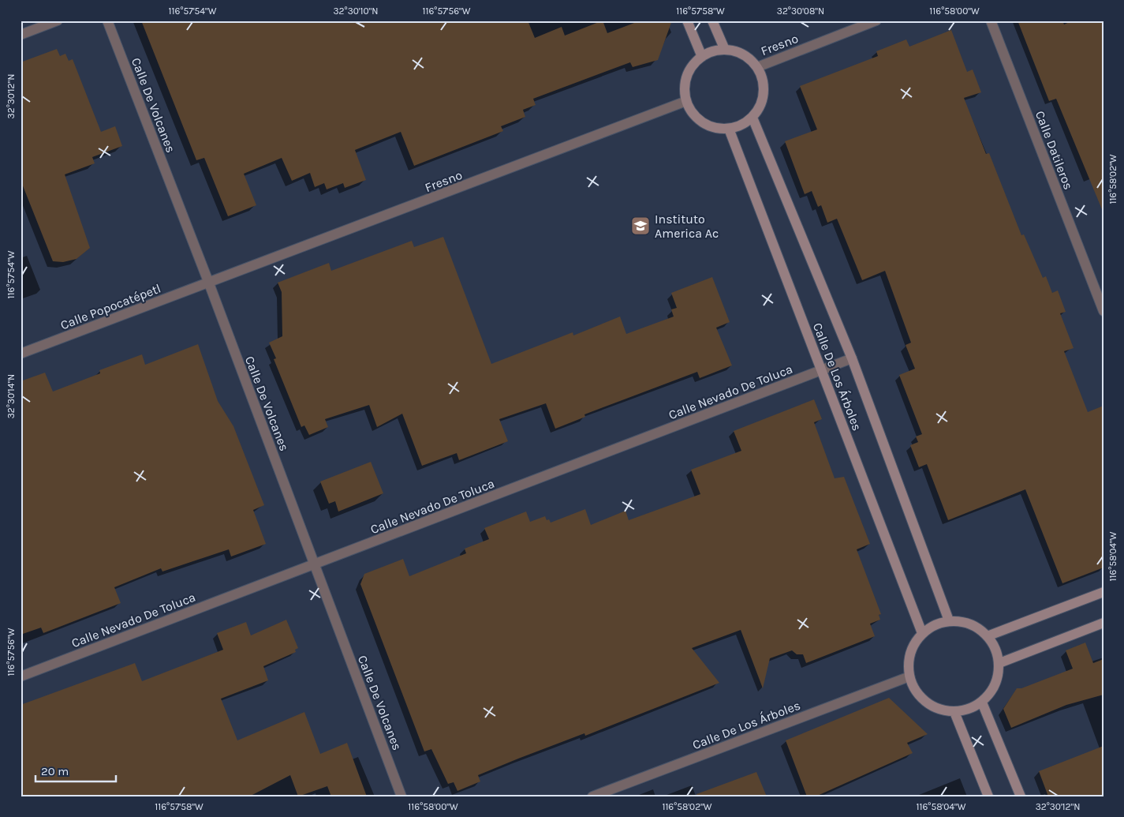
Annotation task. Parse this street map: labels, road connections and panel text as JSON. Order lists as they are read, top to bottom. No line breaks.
{"streets":{"street":["Fresno","Calle De Volcanes","Calle Datileros","Calle Popocatépetl","Calle De Los Árboles","Calle Nevado De Toluca"]},"crossings":[["Fresno","Calle De Volcanes"],["Fresno","Calle Popocatépetl"],["Fresno","Calle De Los Árboles"],["Calle De Volcanes","Calle Popocatépetl"],["Calle De Volcanes","Calle Nevado De Toluca"],["Calle De Los Árboles","Calle Nevado De Toluca"]],"places":{"school or university":["Instituto America Ac"]},"scale_bar":"20 m","coordinates":["116°57'54\"W","32°30'10\"N","116°57'56\"W","116°57'58\"W","32°30'08\"N","116°58'00\"W","32°30'12\"N","116°58'02\"W","32°30'14\"N","116°58'04\"W"]}
